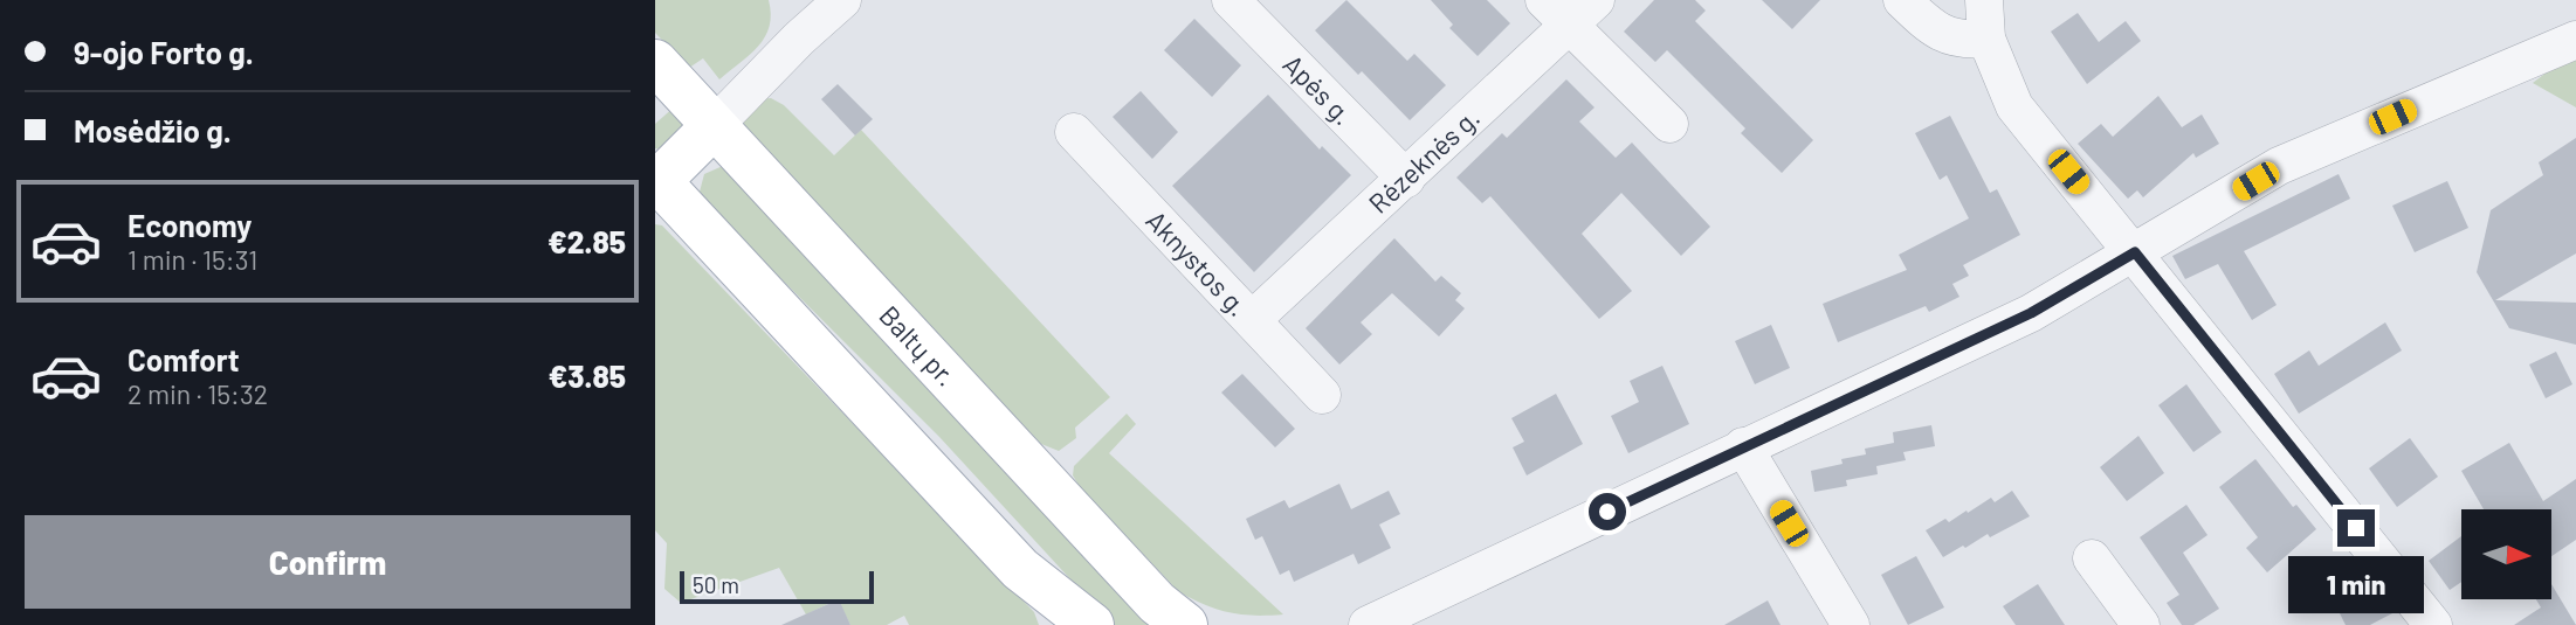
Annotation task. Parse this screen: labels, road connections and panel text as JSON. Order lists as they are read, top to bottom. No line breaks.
{"streets":{"main road":["Baltų pr."],"street":["Apės g.","Rėzeknės g.","Aknystos g."]},"crossings":[["Apės g.","Rėzeknės g."],["Rėzeknės g.","Aknystos g."]],"scale_bar":"50 m","north":"right","page":{"banner":["9-ojo Forto g.","Mosėdžio g."],"list":[{"name":"Economy","note":"1 min · 15:31","value":"€2.85"},{"name":"Comfort","note":"2 min · 15:32","value":"€3.85"}],"buttons":"Confirm","bubble":"1 min","scale":"50 m"}}
